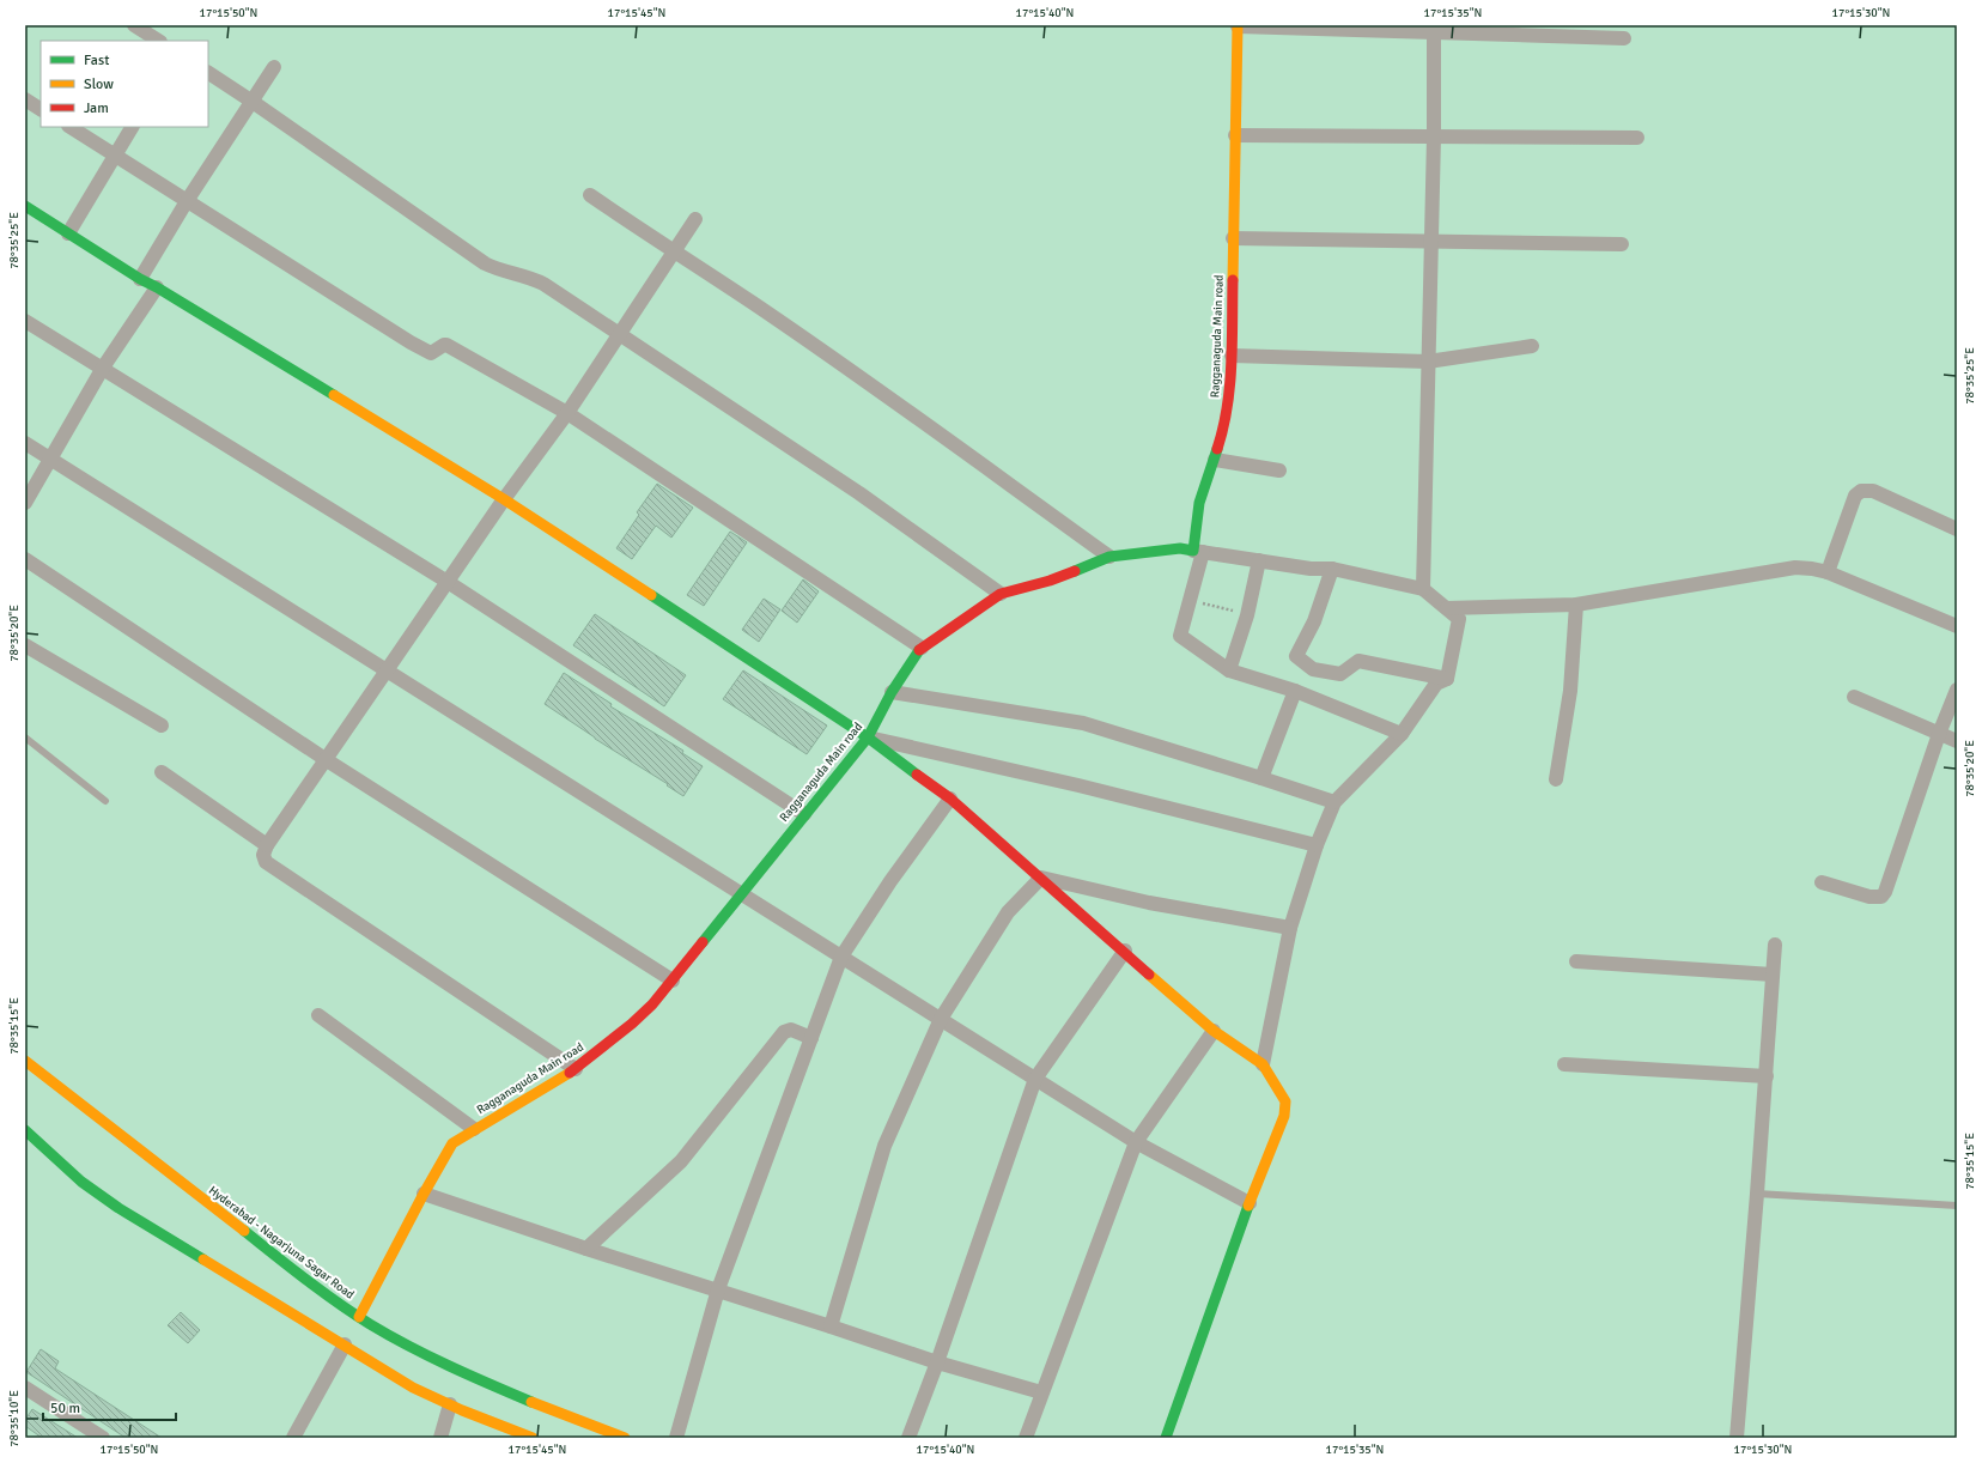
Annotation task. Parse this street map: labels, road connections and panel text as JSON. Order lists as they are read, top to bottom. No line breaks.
{"streets":{"street":["Ragganaguda Main road","Hyderabad - Nagarjuna Sagar Road"]},"crossings":[["Ragganaguda Main road","Hyderabad - Nagarjuna Sagar Road"]],"legend":["Fast","Slow","Jam"],"scale_bar":"50 m","coordinates":["17°15'50\"N","17°15'45\"N","17°15'40\"N","17°15'35\"N","17°15'30\"N","78°35'25\"E","78°35'20\"E","78°35'15\"E","78°35'10\"E"]}
